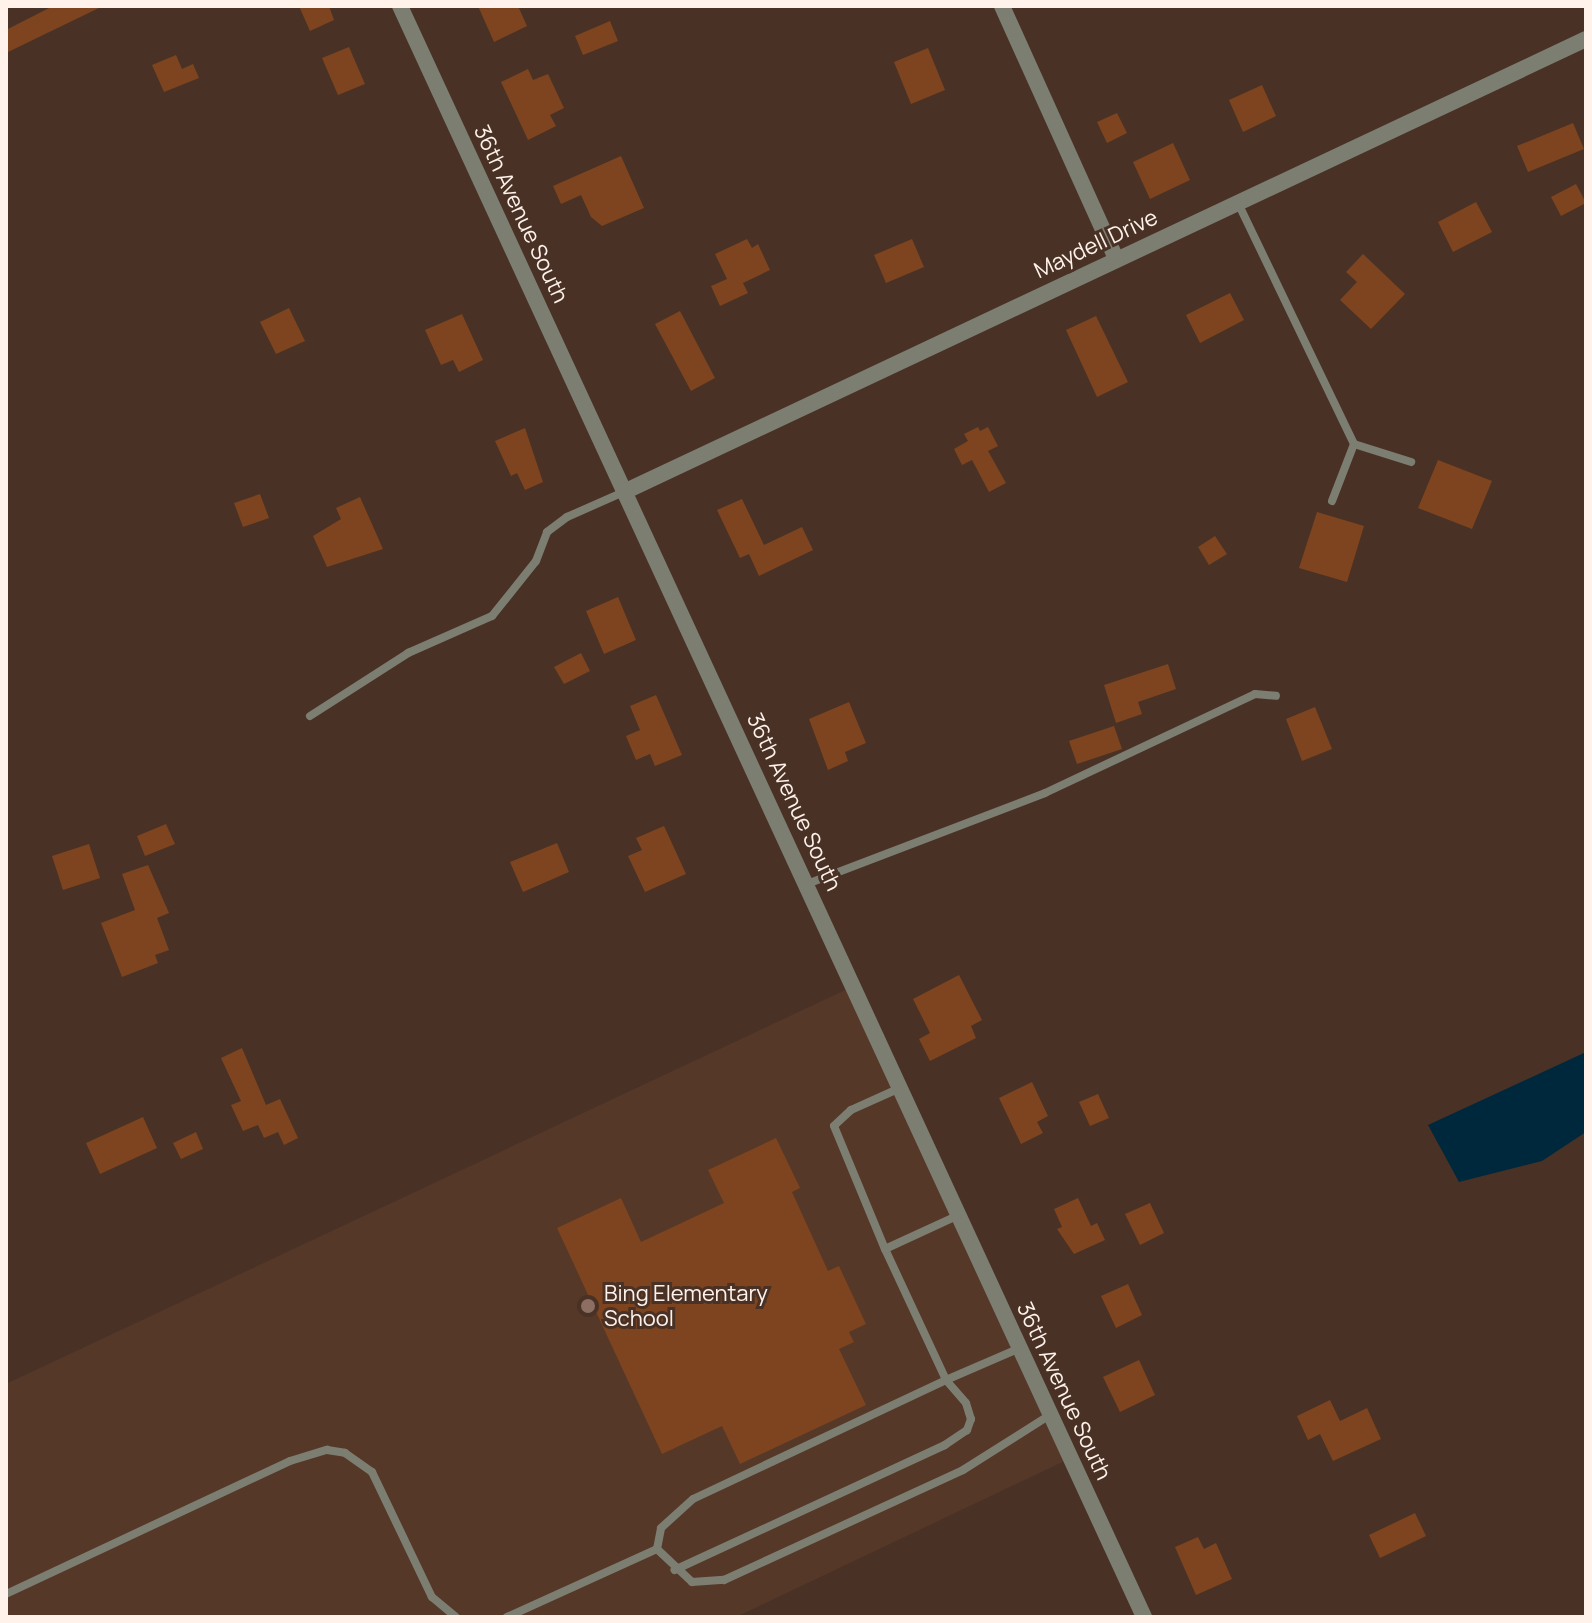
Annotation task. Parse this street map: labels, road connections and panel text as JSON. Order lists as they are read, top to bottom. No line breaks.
{"streets":{"street":["36th Avenue South","Maydell Drive"]},"crossings":[["36th Avenue South","Maydell Drive"]],"places":["Bing Elementary School"]}
